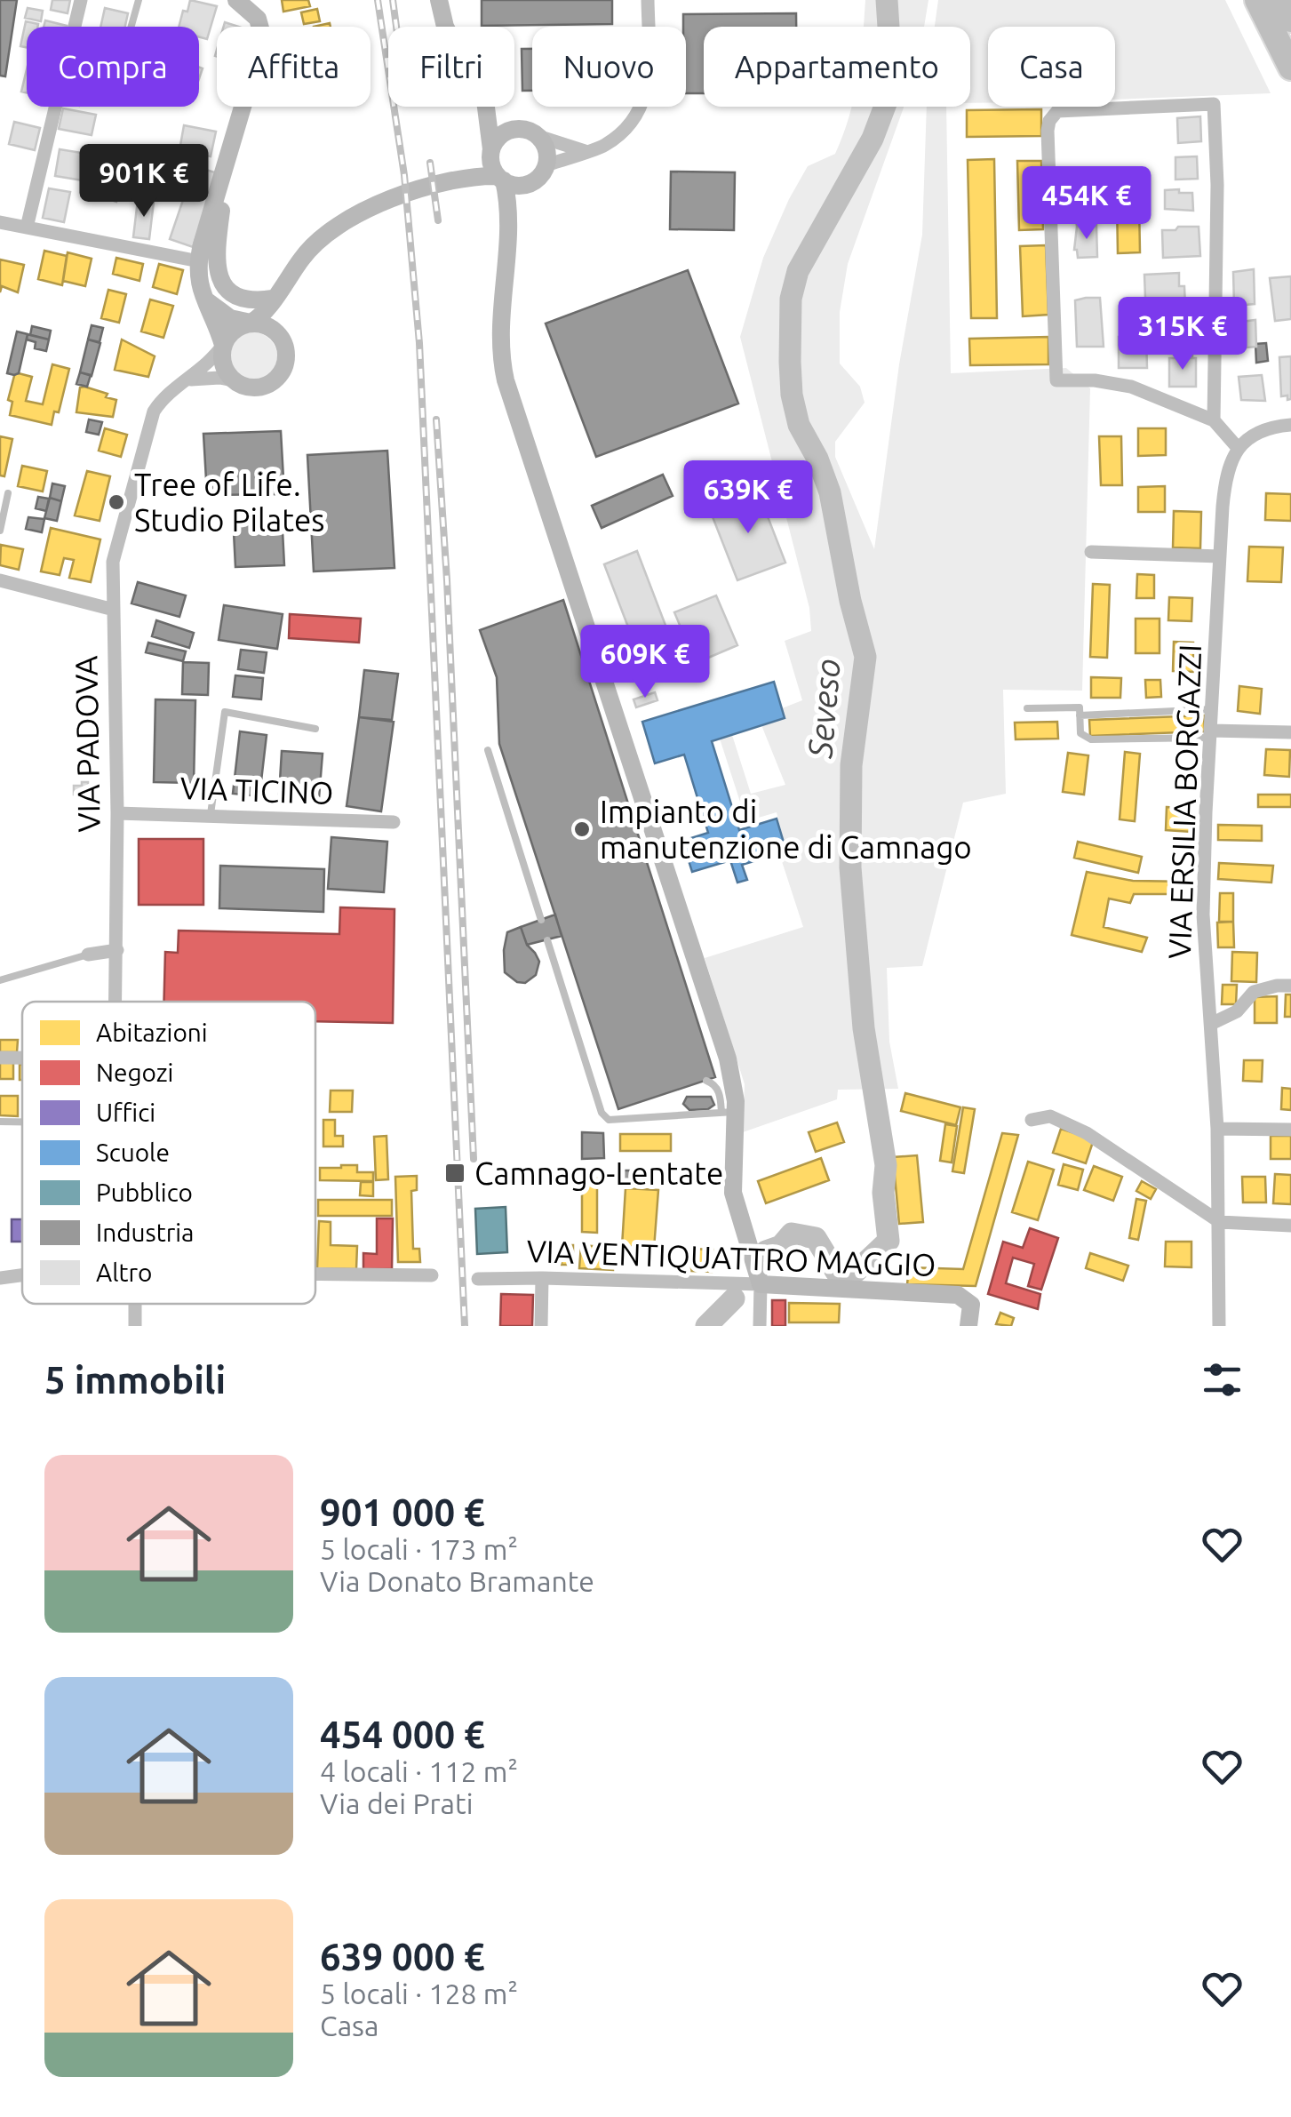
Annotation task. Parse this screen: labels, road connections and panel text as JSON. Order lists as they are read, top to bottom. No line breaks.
{"streets":{"street":["VIA PADOVA","VIA TICINO","VIA ERSILIA BORGAZZI","VIA VENTIQUATTRO MAGGIO"]},"crossings":[["VIA PADOVA","VIA TICINO"]],"water":["Seveso"],"places":{"other":["Tree of Life. Studio Pilates","Impianto di manutenzione di Camnago"],"transit":["Camnago-Lentate"]},"legend":["Abitazioni","Negozi","Uffici","Scuole","Pubblico","Industria","Altro"],"page":{"chip":["Compra","Affitta","Filtri","Nuovo","Appartamento","Casa"],"price":["901K €","454K €","315K €","639K €","609K €"],"heading":"5 immobili","list":[{"name":"901 000 €","note":"5 locali · 173 m² · Via Donato Bramante"},{"name":"454 000 €","note":"4 locali · 112 m² · Via dei Prati"},{"name":"639 000 €","note":"5 locali · 128 m² · Casa"}]}}
